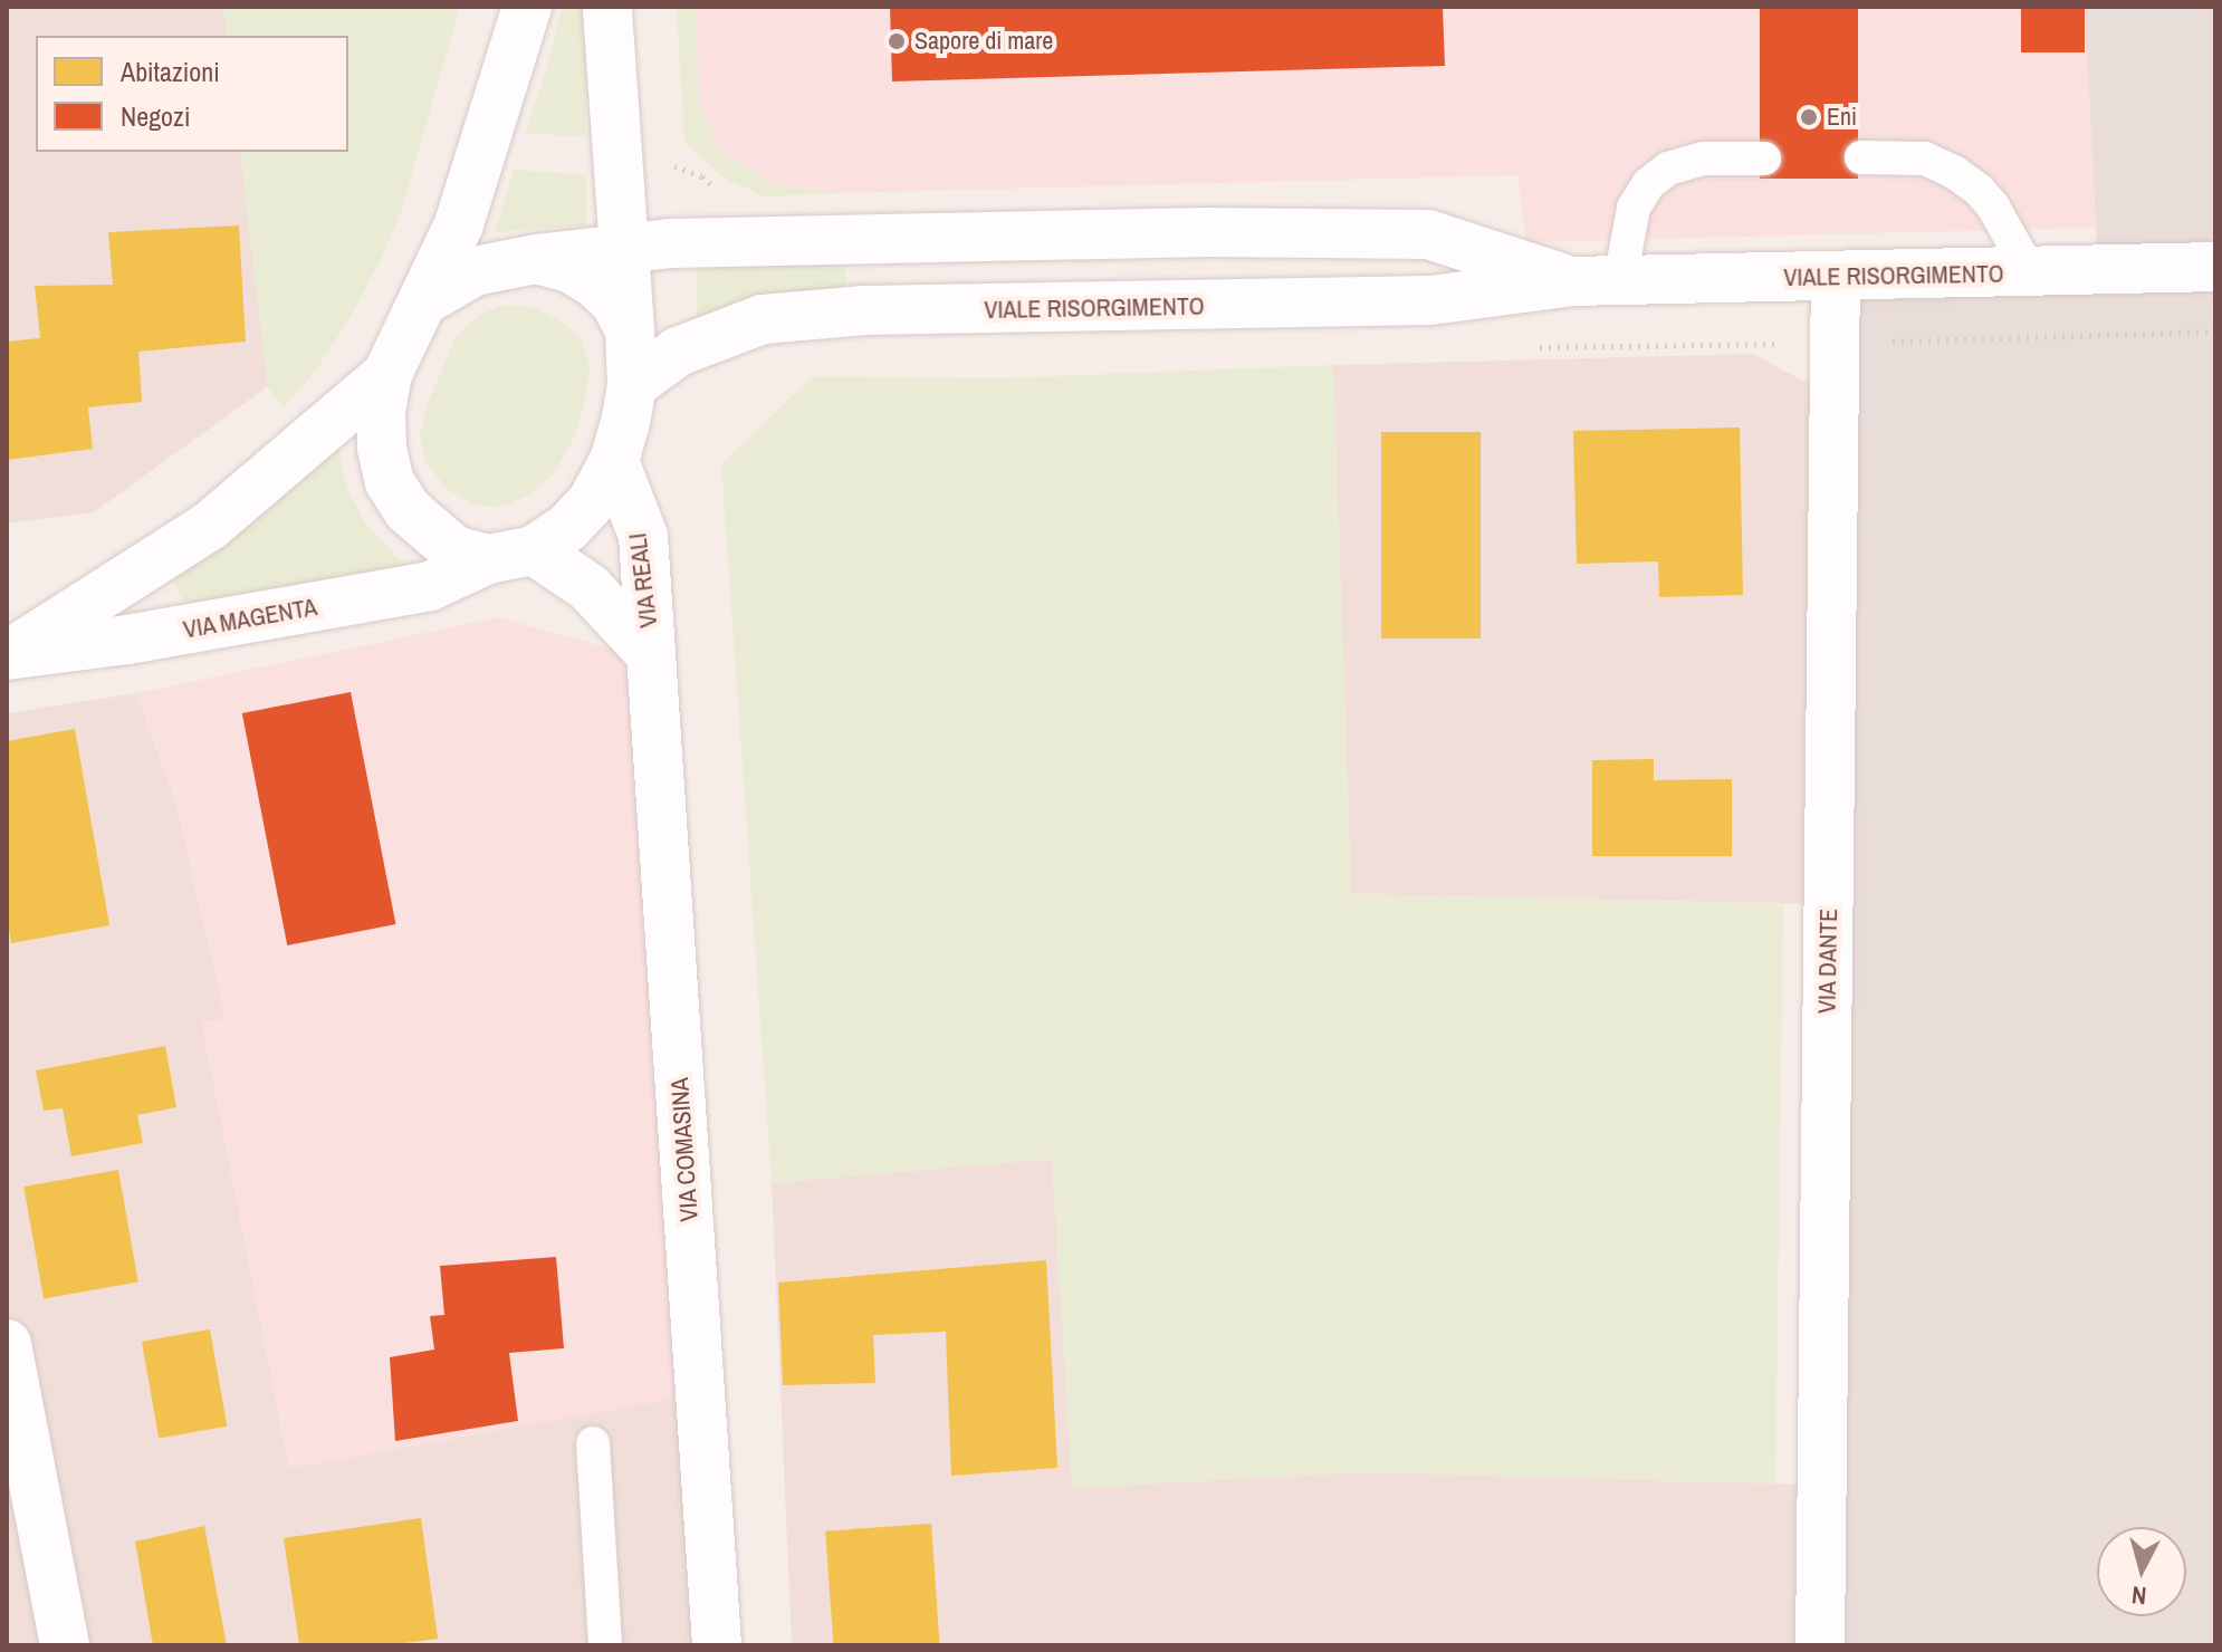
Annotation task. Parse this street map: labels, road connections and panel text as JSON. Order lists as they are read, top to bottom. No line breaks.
{"streets":{"street":["VIALE RISORGIMENTO","VIA REALI","VIA MAGENTA","VIA DANTE","VIA COMASINA"]},"crossings":[["VIALE RISORGIMENTO","VIA REALI"],["VIALE RISORGIMENTO","VIA MAGENTA"],["VIALE RISORGIMENTO","VIA DANTE"],["VIA REALI","VIA MAGENTA"],["VIA REALI","VIA COMASINA"]],"places":["Sapore di mare","Eni"],"legend":["Abitazioni","Negozi"],"north":"bottom"}
